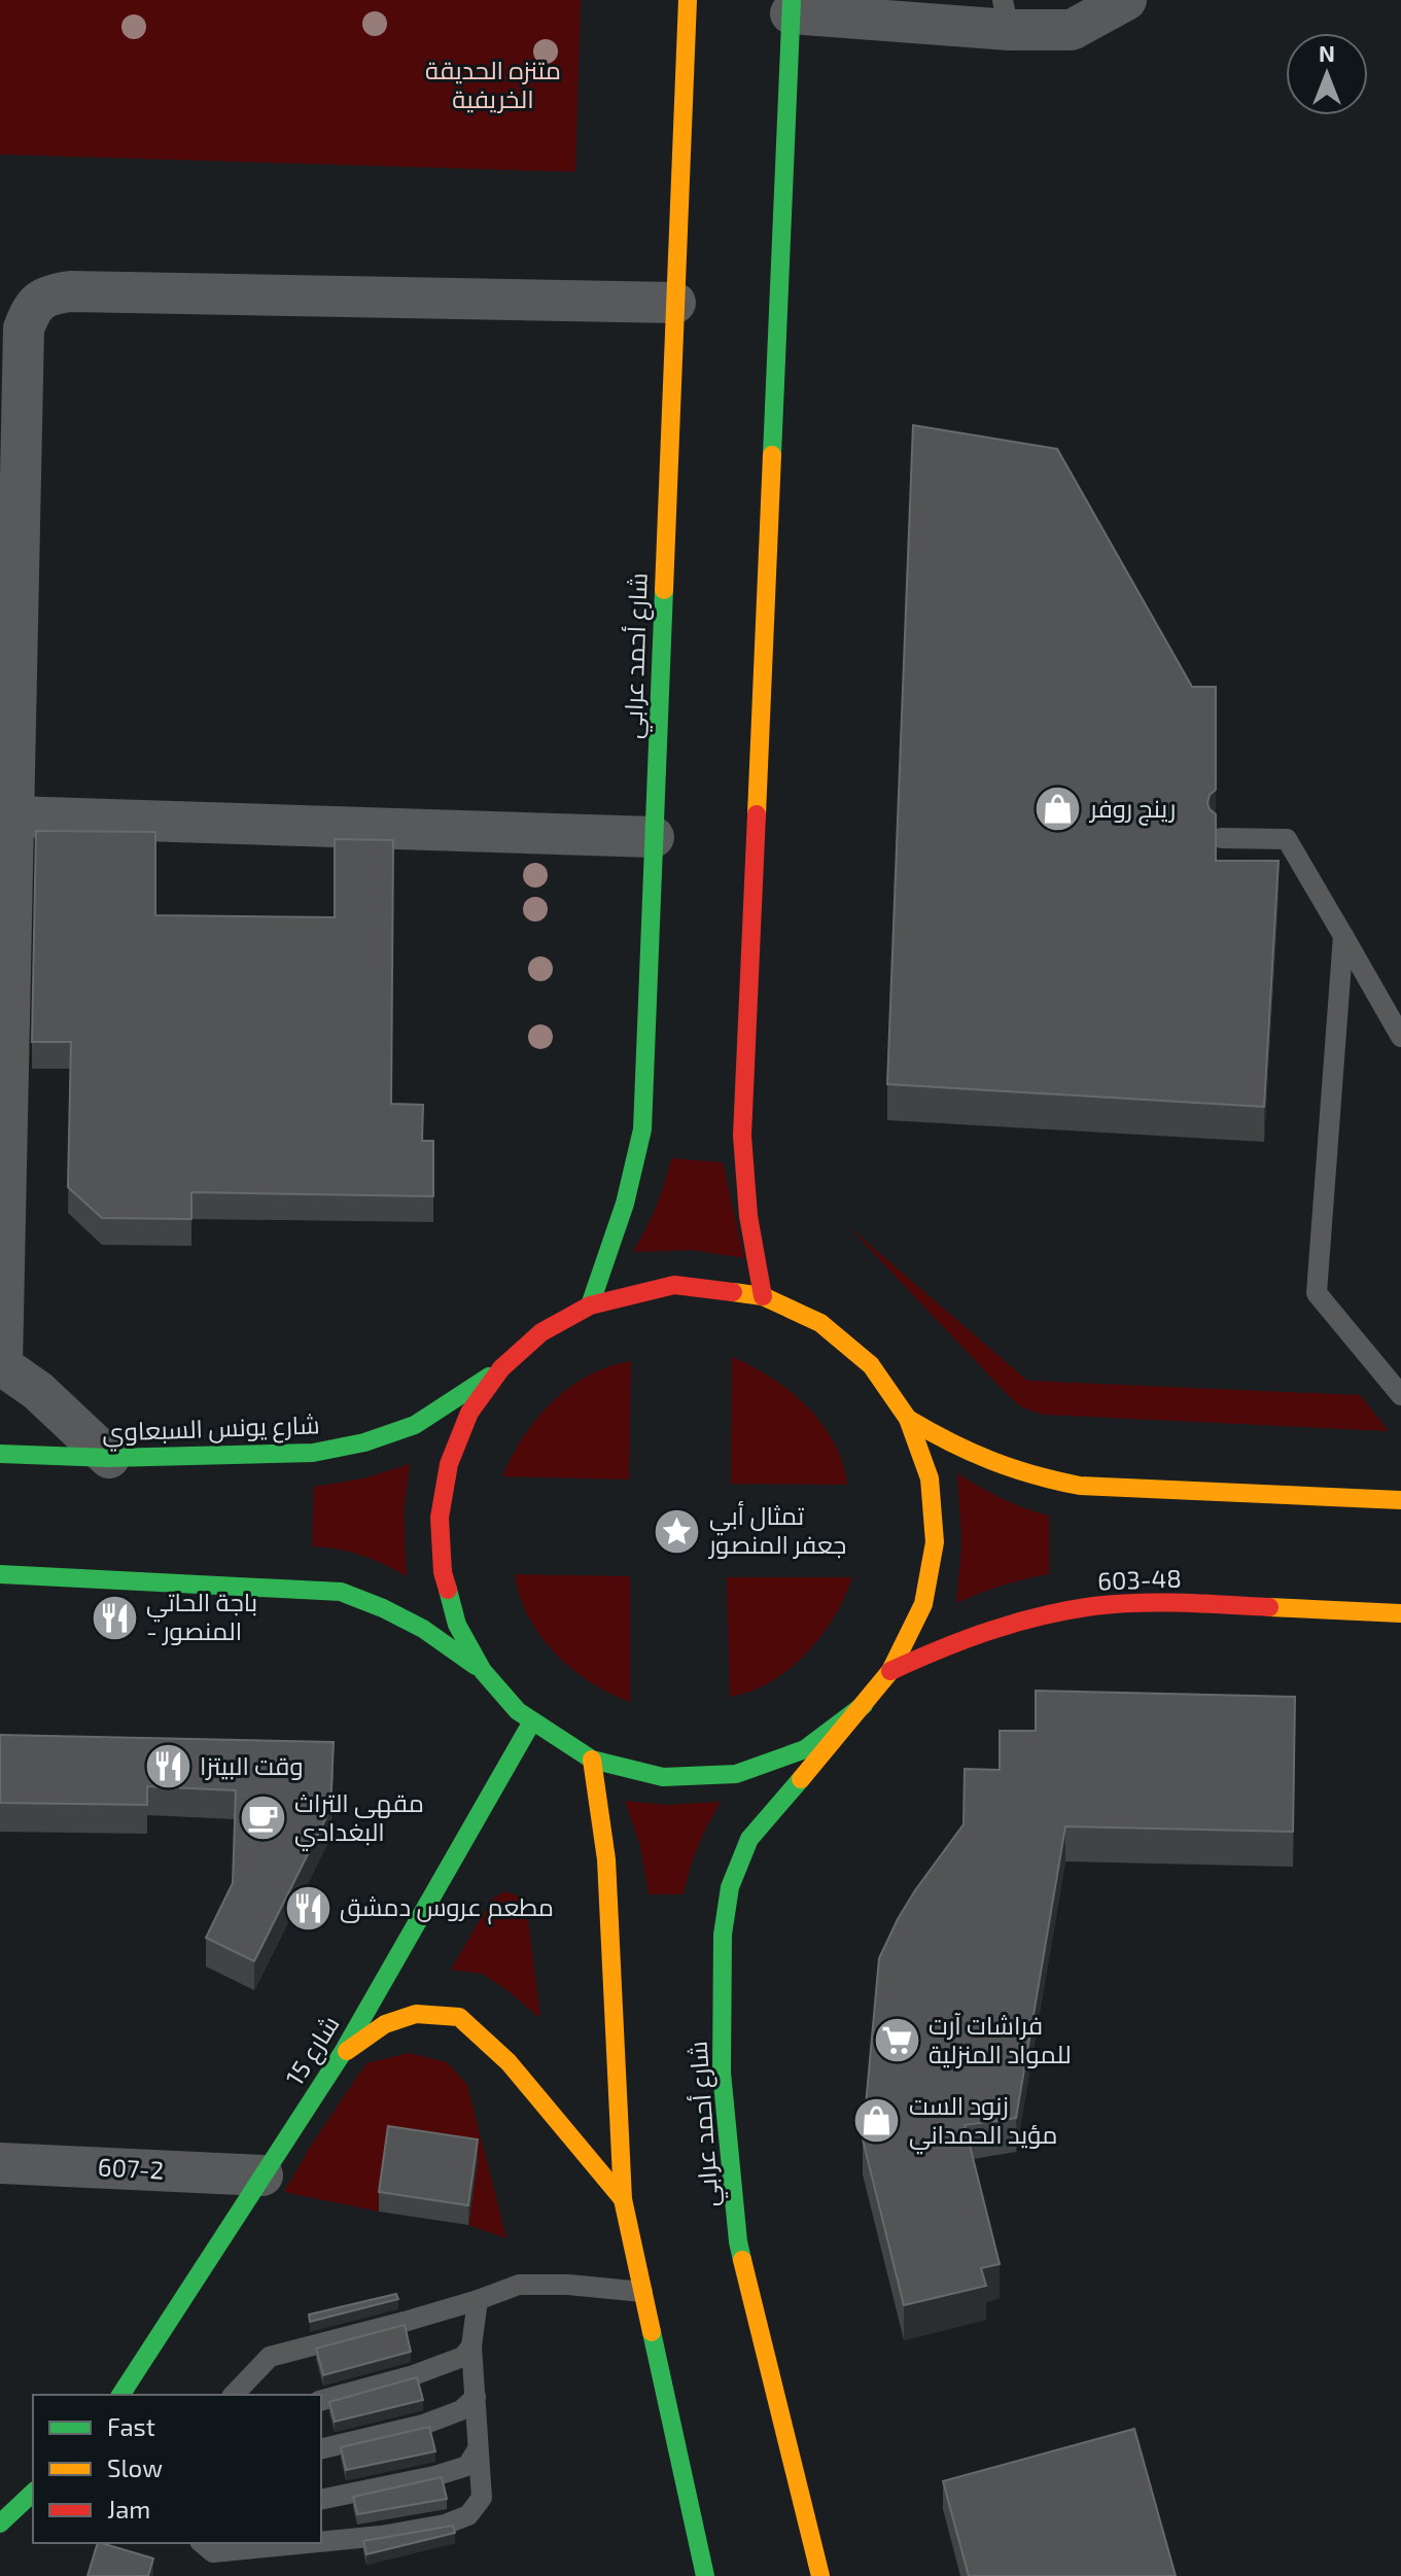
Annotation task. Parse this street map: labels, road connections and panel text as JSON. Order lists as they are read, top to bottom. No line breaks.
{"streets":{"main road":["شارع أحمد عرابي","شارع يونس السبعاوي","603-48","شارع 15"],"street":["607-2"]},"crossings":[["شارع 15","607-2"]],"parks":["متنزه الحديقة الخريفية"],"places":{"shop":["رينج روفر","زنود الست مؤيد الحمداني"],"place":["تمثال أبي جعفر المنصور"],"restaurant":["باجة الحاتي - المنصور","وقت البيتزا","مطعم عروس دمشق"],"cafe":["مقهى التراث البغدادي"],"supermarket":["فراشات آرت للمواد المنزلية"]},"legend":["Fast","Slow","Jam"],"north":"top"}
